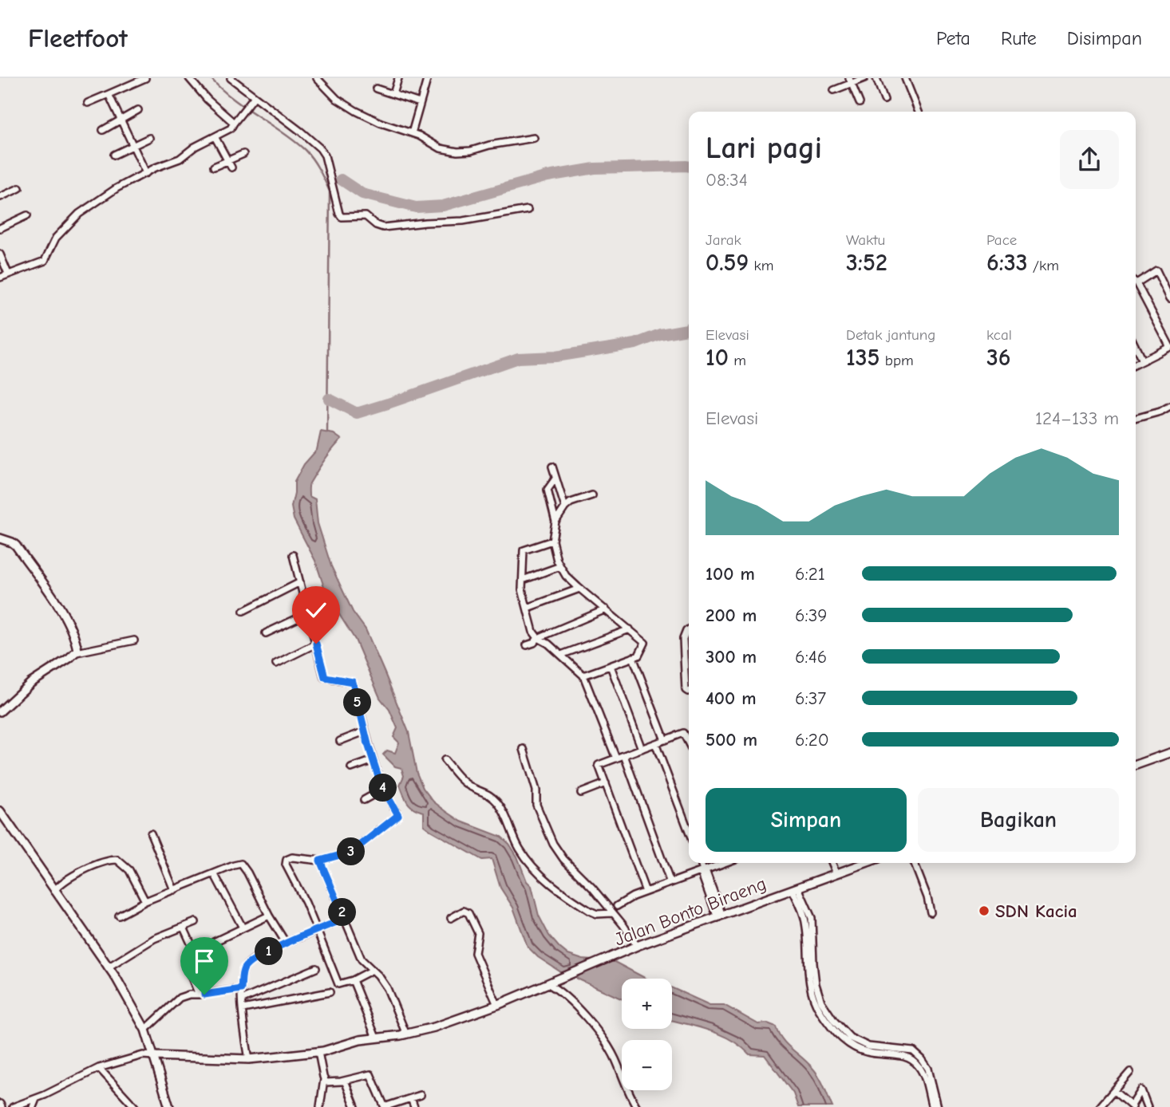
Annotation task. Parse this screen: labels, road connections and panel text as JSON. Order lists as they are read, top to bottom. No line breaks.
{"streets":{"street":["Jalan Bonto Biraeng"]},"places":["SDN Kacia"],"page":{"header":"Fleetfoot","nav":["Peta","Rute","Disimpan"],"heading":["Lari pagi","08:34"],"stats":[["Jarak","0.59 km"],["Waktu","3:52"],["Pace","6:33 /km"],["Elevasi","10 m"],["Detak jantung","135 bpm"],["kcal","36"]],"chart":["Elevasi","124–133 m"],"list":[{"name":"100 m","note":"6:21"},{"name":"200 m","note":"6:39"},{"name":"300 m","note":"6:46"},{"name":"400 m","note":"6:37"},{"name":"500 m","note":"6:20"}],"pins":["5","4","3","2","1"],"buttons":["Simpan","Bagikan"],"map_buttons":["+","−"]}}
